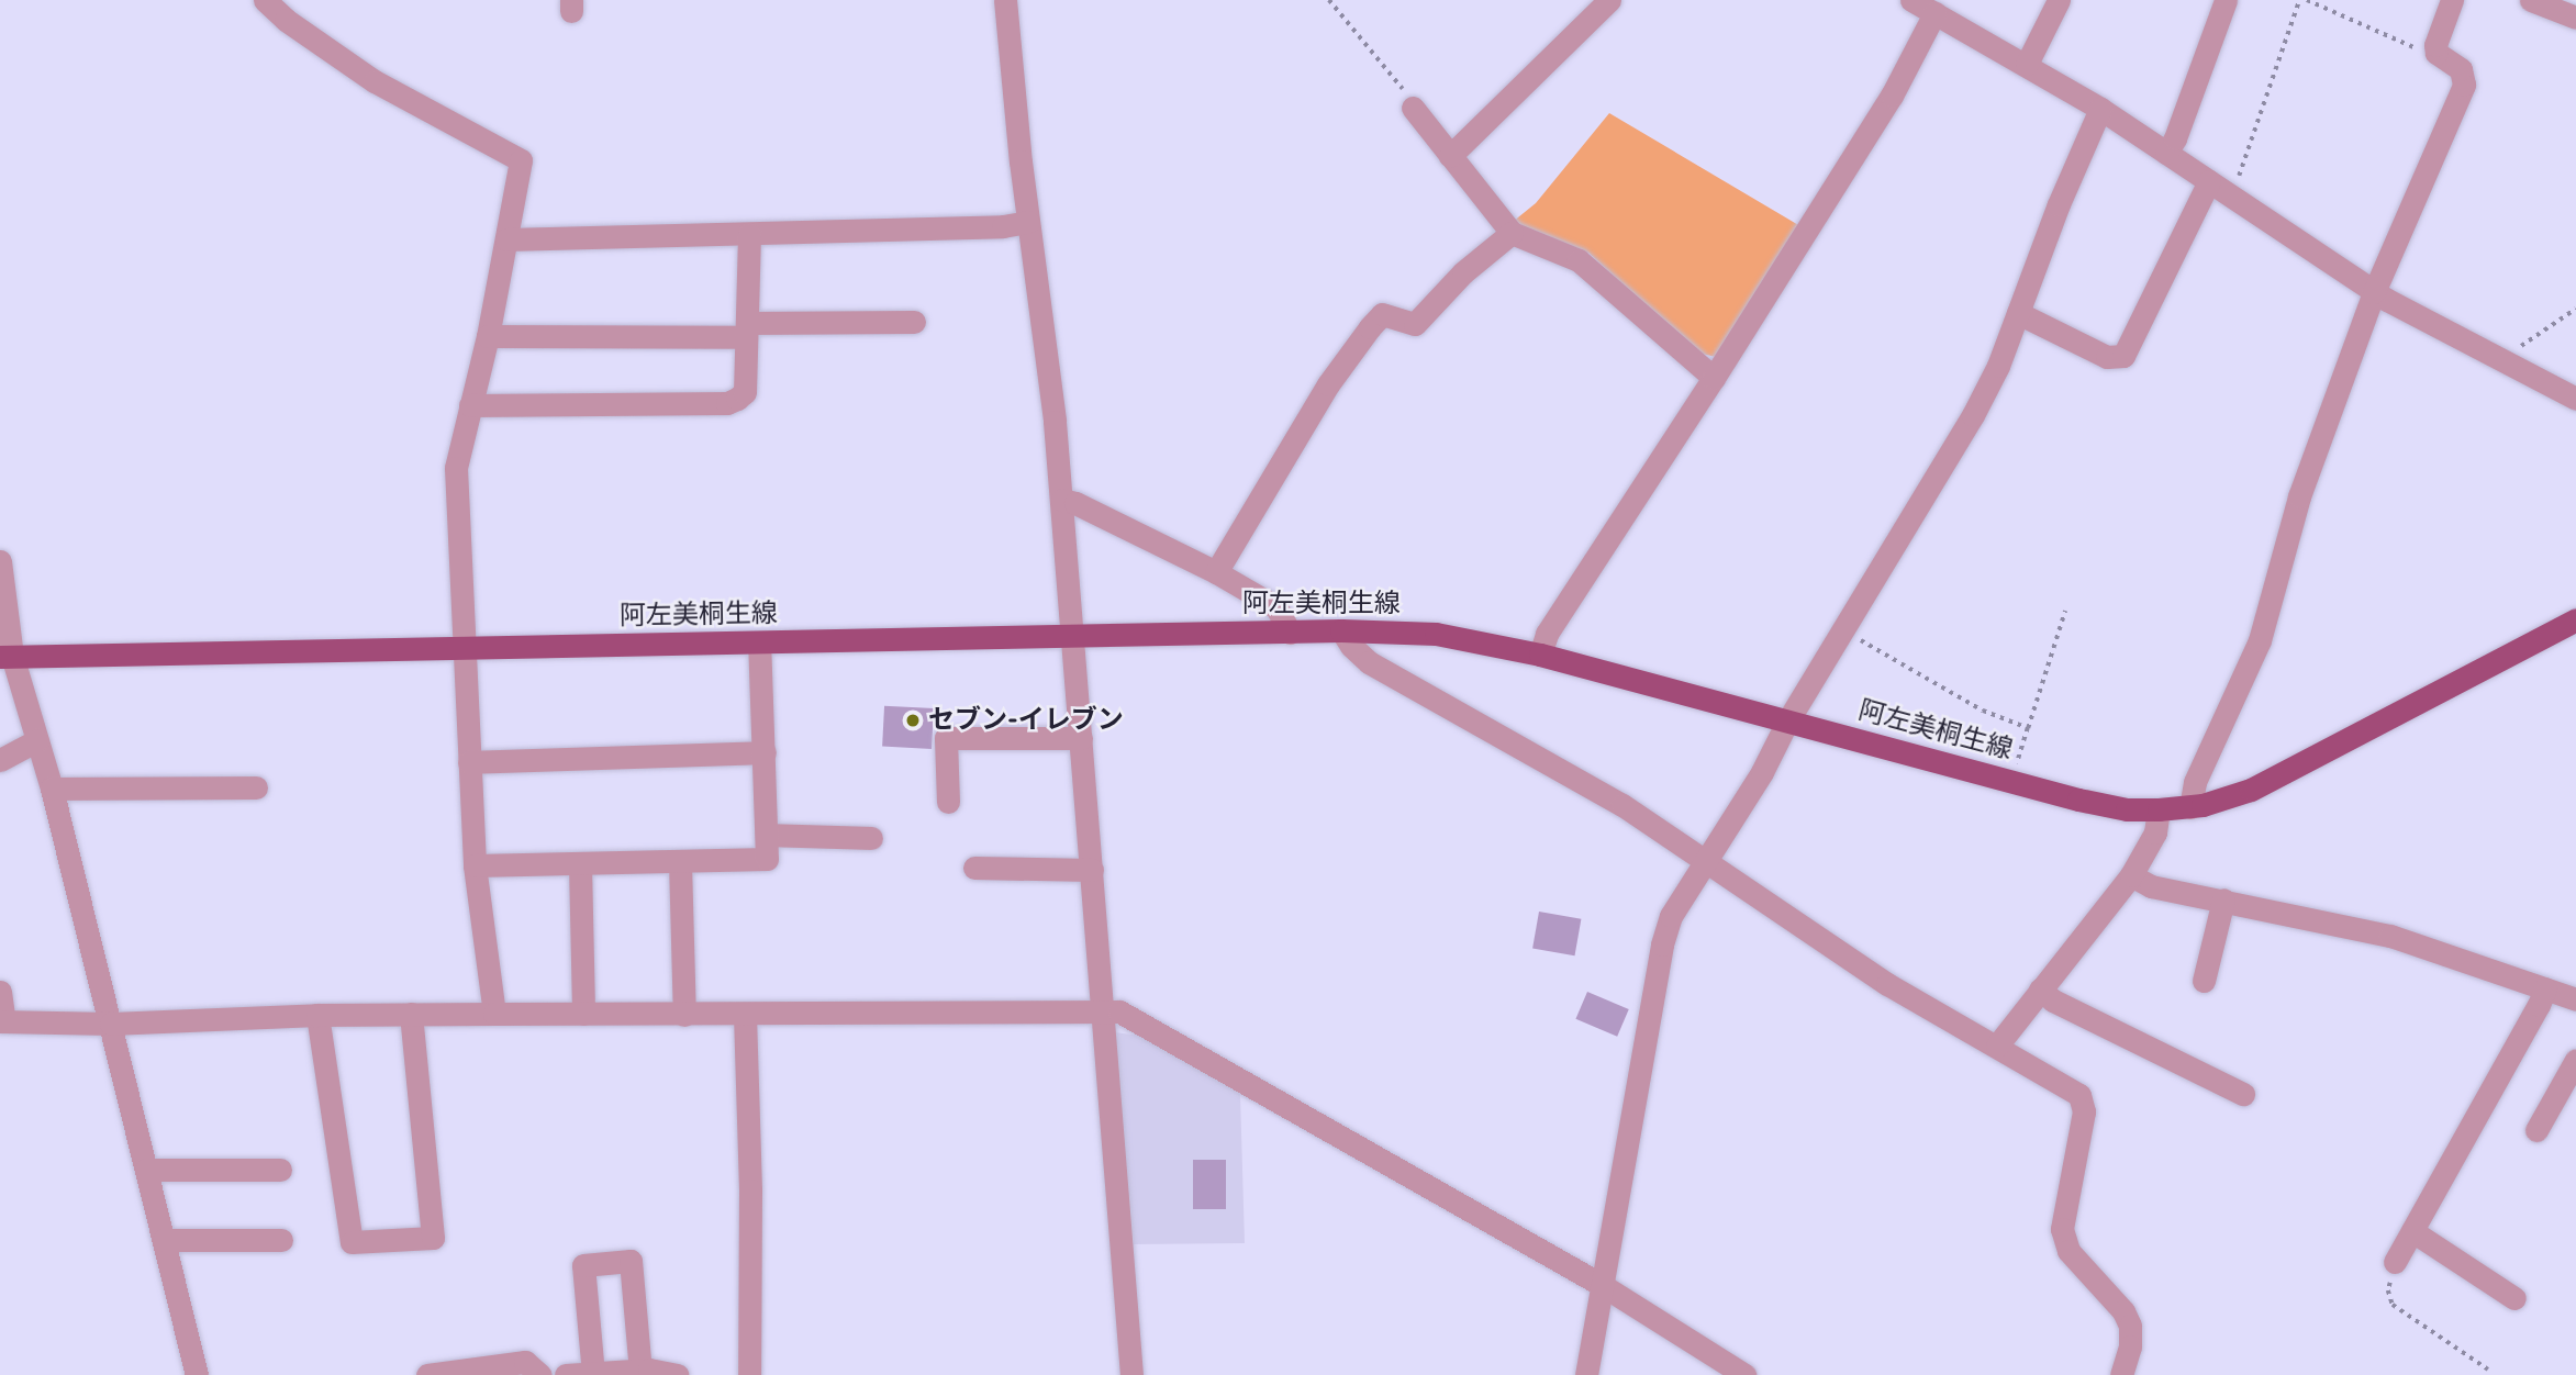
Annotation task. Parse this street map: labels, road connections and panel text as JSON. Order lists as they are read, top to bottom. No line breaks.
{"streets":{"main road":["阿左美桐生線"]},"places":["セブン-イレブン"]}
